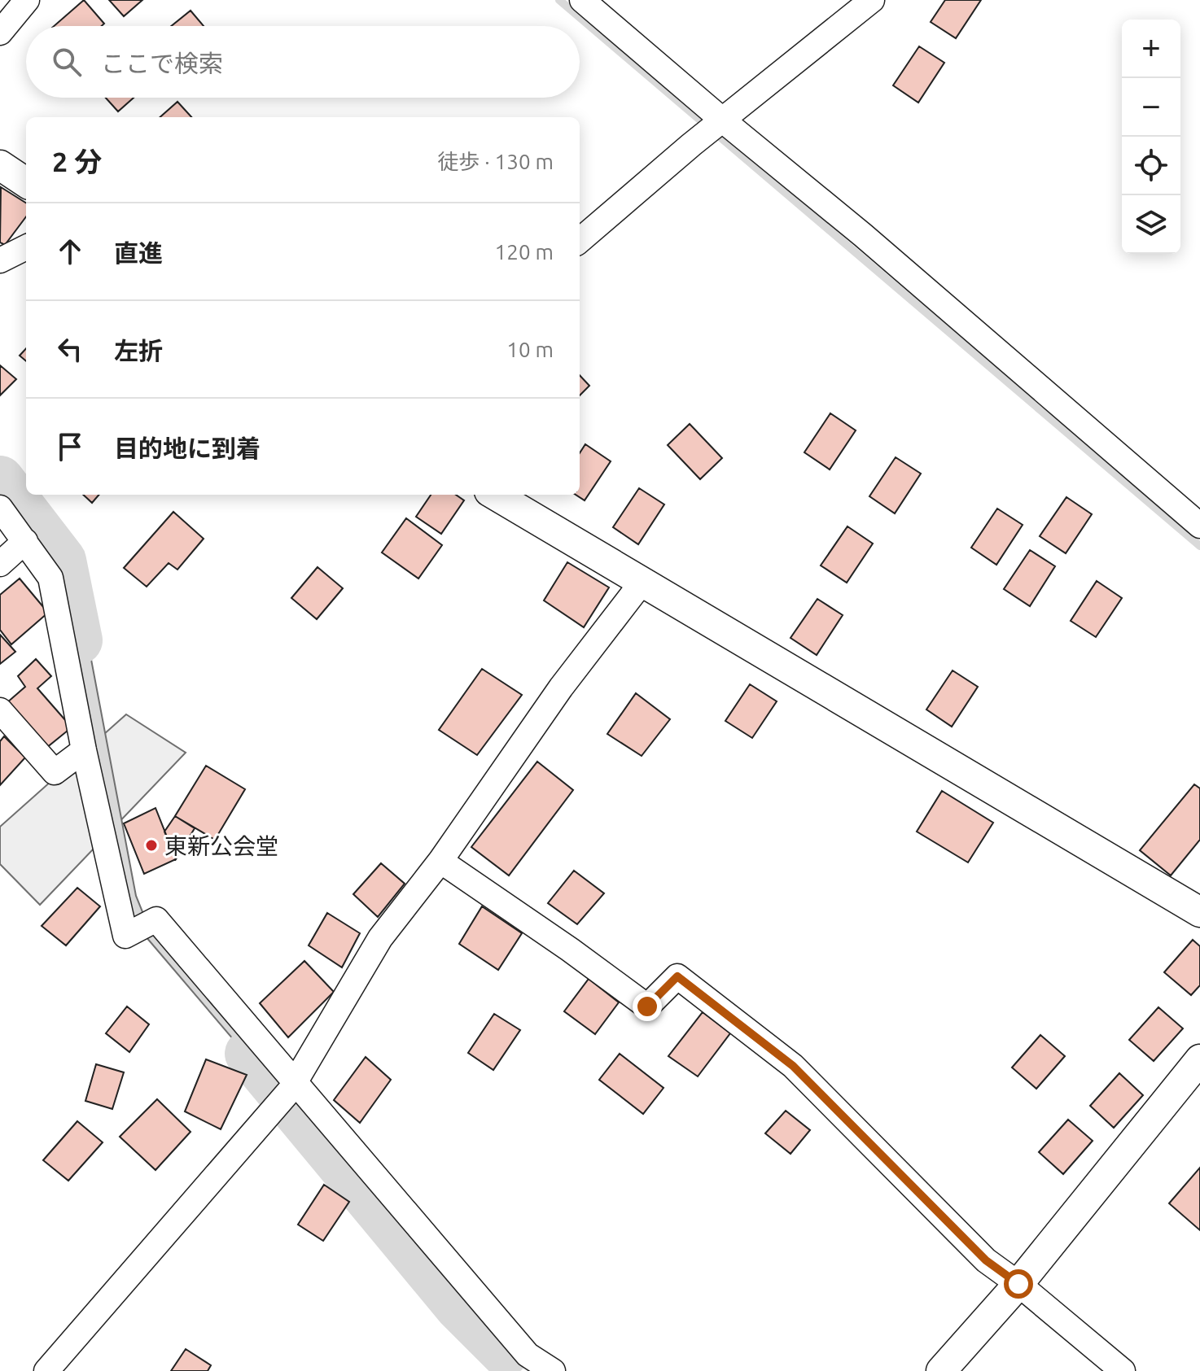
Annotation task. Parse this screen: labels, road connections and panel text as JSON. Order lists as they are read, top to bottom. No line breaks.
{"places":["東新公会堂"],"page":{"map_buttons":["+","−"],"search":"ここで検索","heading":["2 分","徒歩 · 130 m"],"list":[["直進","120 m"],["左折","10 m"],"目的地に到着"]}}
